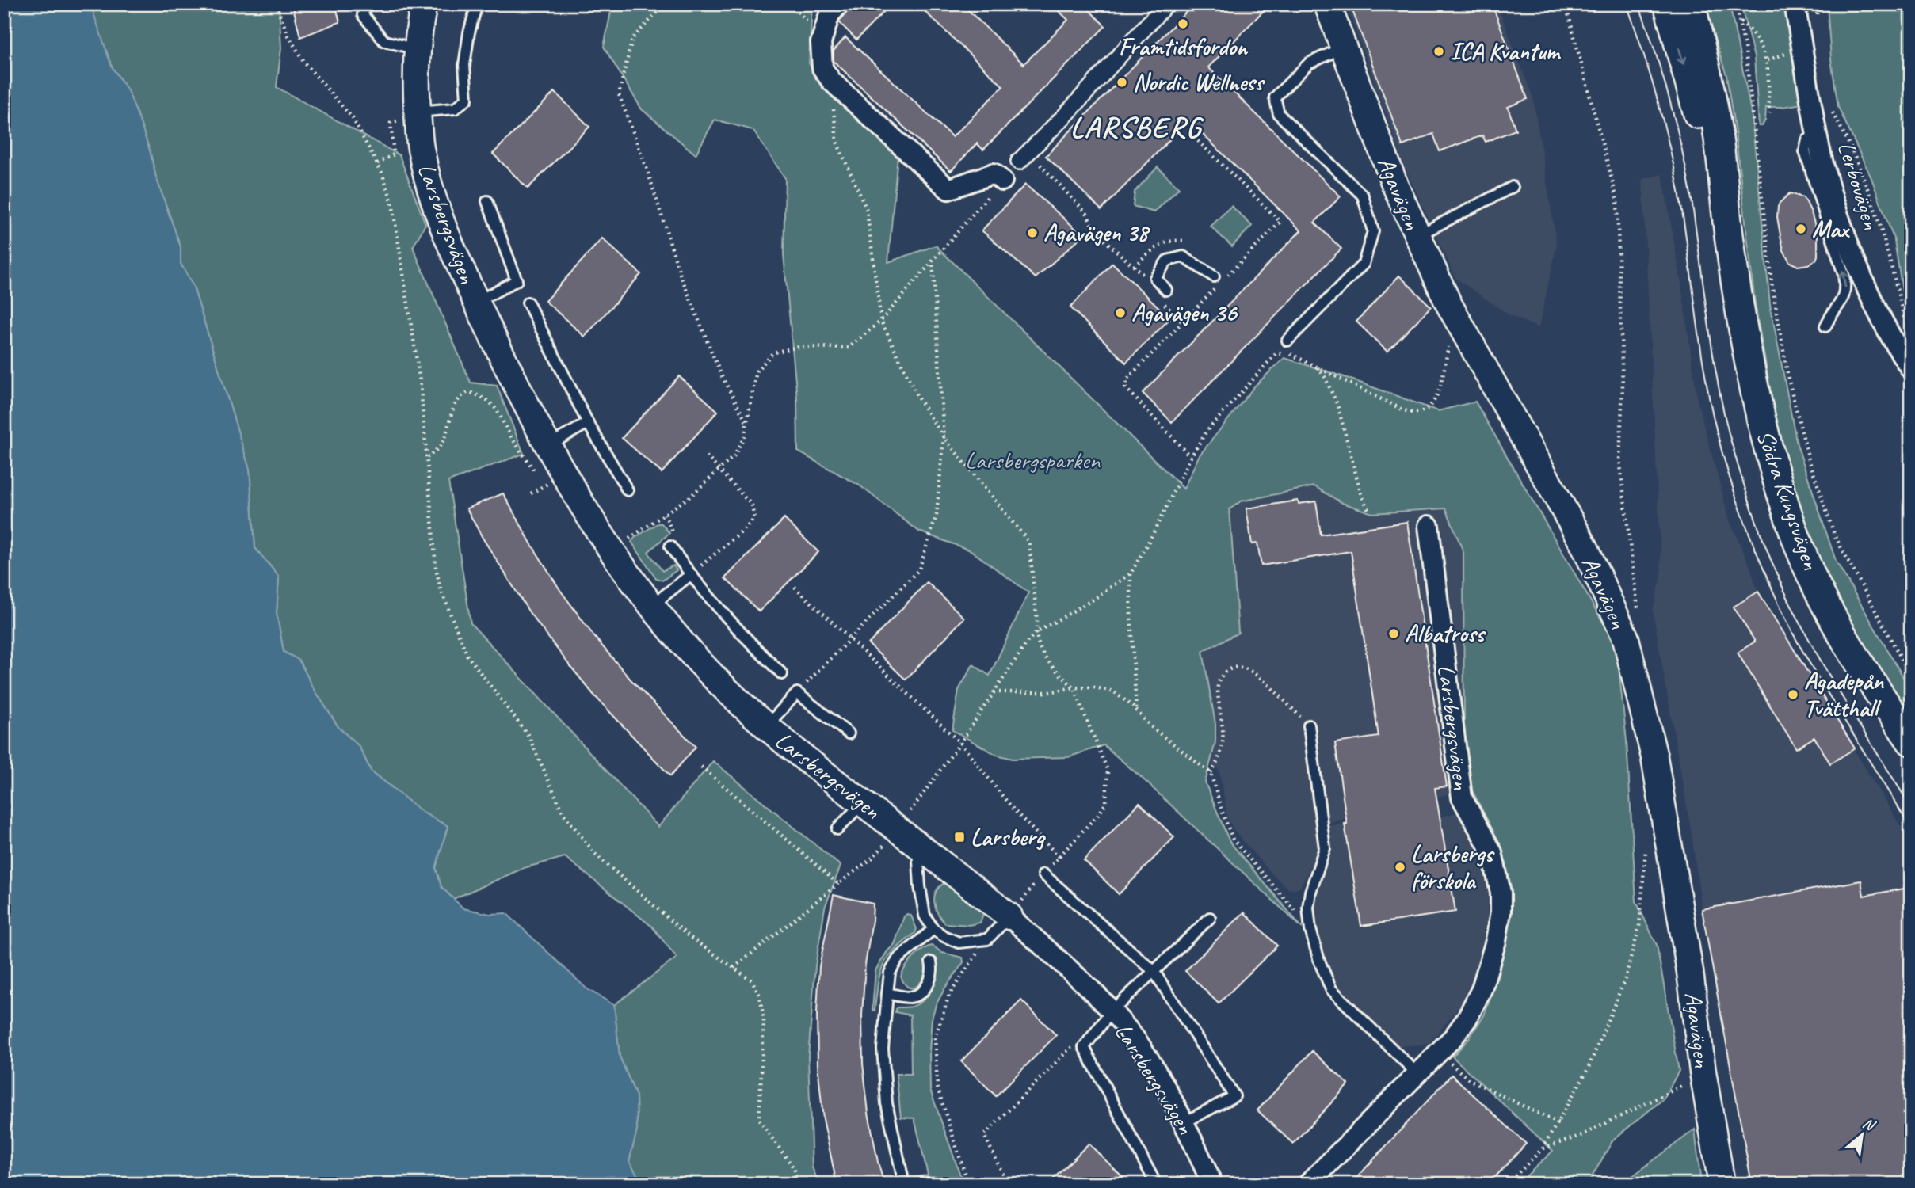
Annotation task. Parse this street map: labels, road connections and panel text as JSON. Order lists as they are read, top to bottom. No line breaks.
{"streets":{"main road":["Södra Kungsvägen"],"street":["Lerbovägen","Agavägen","Larsbergsvägen"]},"districts":["LARSBERG"],"parks":["Larsbergsparken"],"places":{"other":["Framtidsfordon","ICA Kvantum","Nordic Wellness","Max","Agavägen 38","Agavägen 36","Albatross","Agadepån Tvätthall","Larsbergs förskola"],"transit":["Larsberg"]},"north":"top right"}
